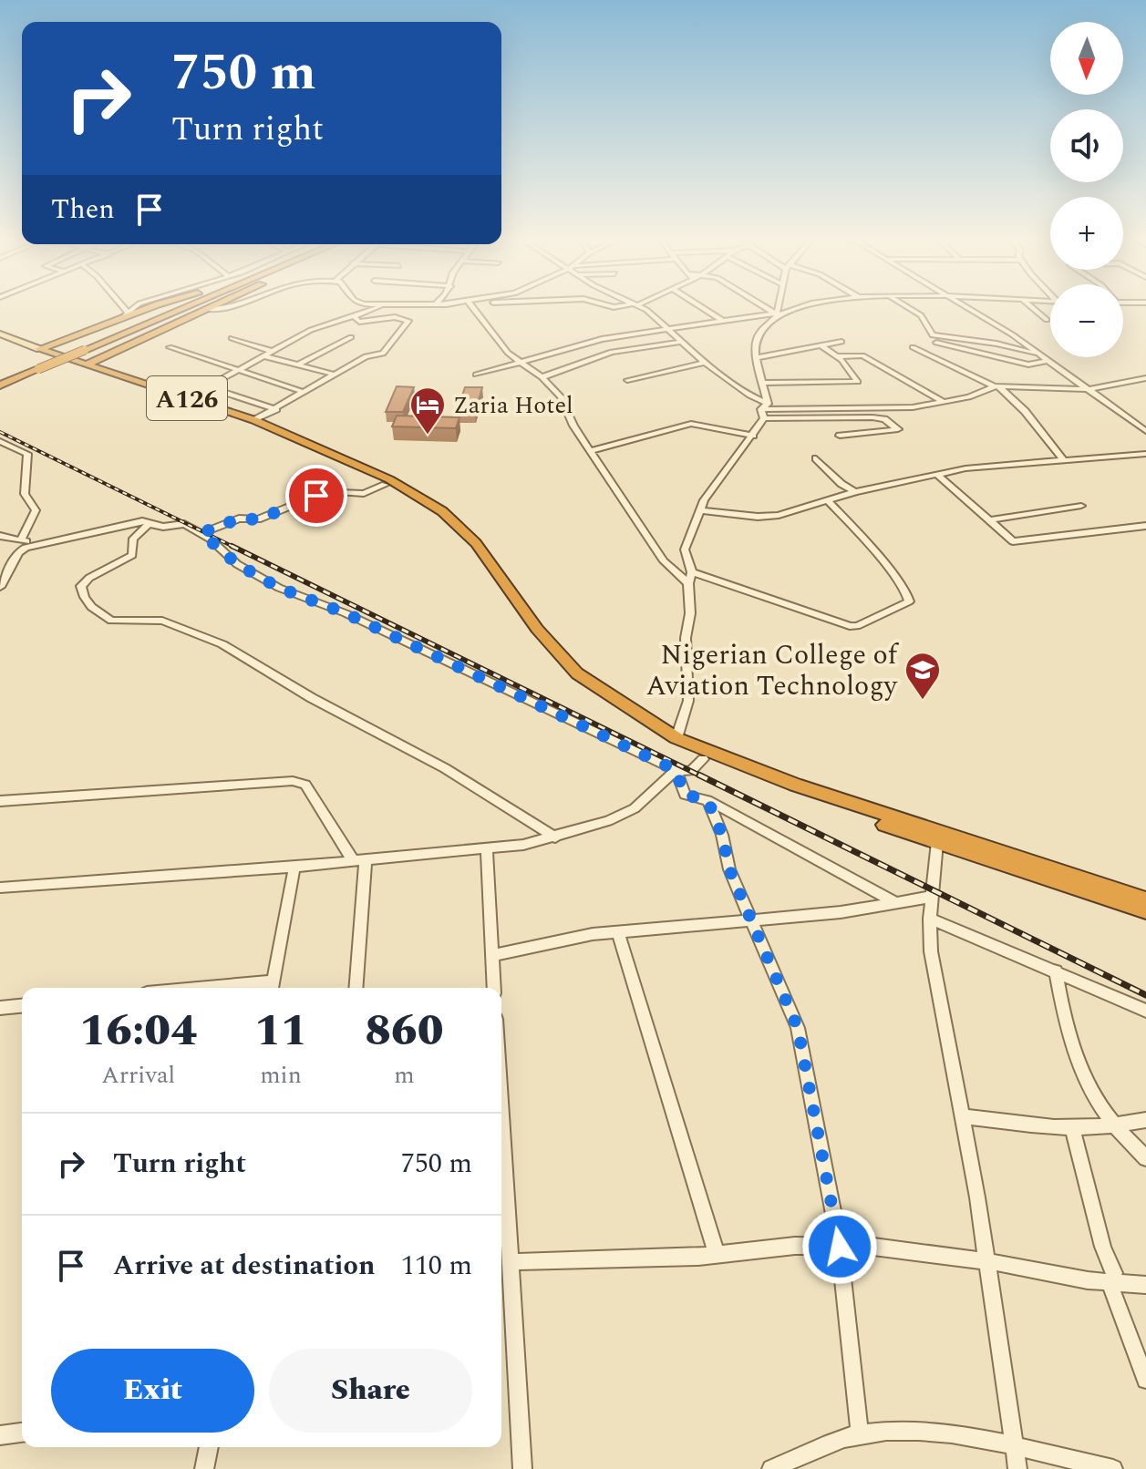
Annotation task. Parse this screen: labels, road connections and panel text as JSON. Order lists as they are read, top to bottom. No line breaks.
{"streets":{"highway":["A126"]},"places":{"hotel":["Zaria Hotel"],"school or university":["Nigerian College of Aviation Technology"]},"north":"bottom","page":{"map_buttons":["+","−"],"turn":["750 m","Turn right"],"then":"Then","eta":["16:04","Arrival","11","min","860","m"],"list":[{"name":"Turn right","value":"750 m"},{"name":"Arrive at destination","value":"110 m"}],"buttons":["Exit","Share"]}}
